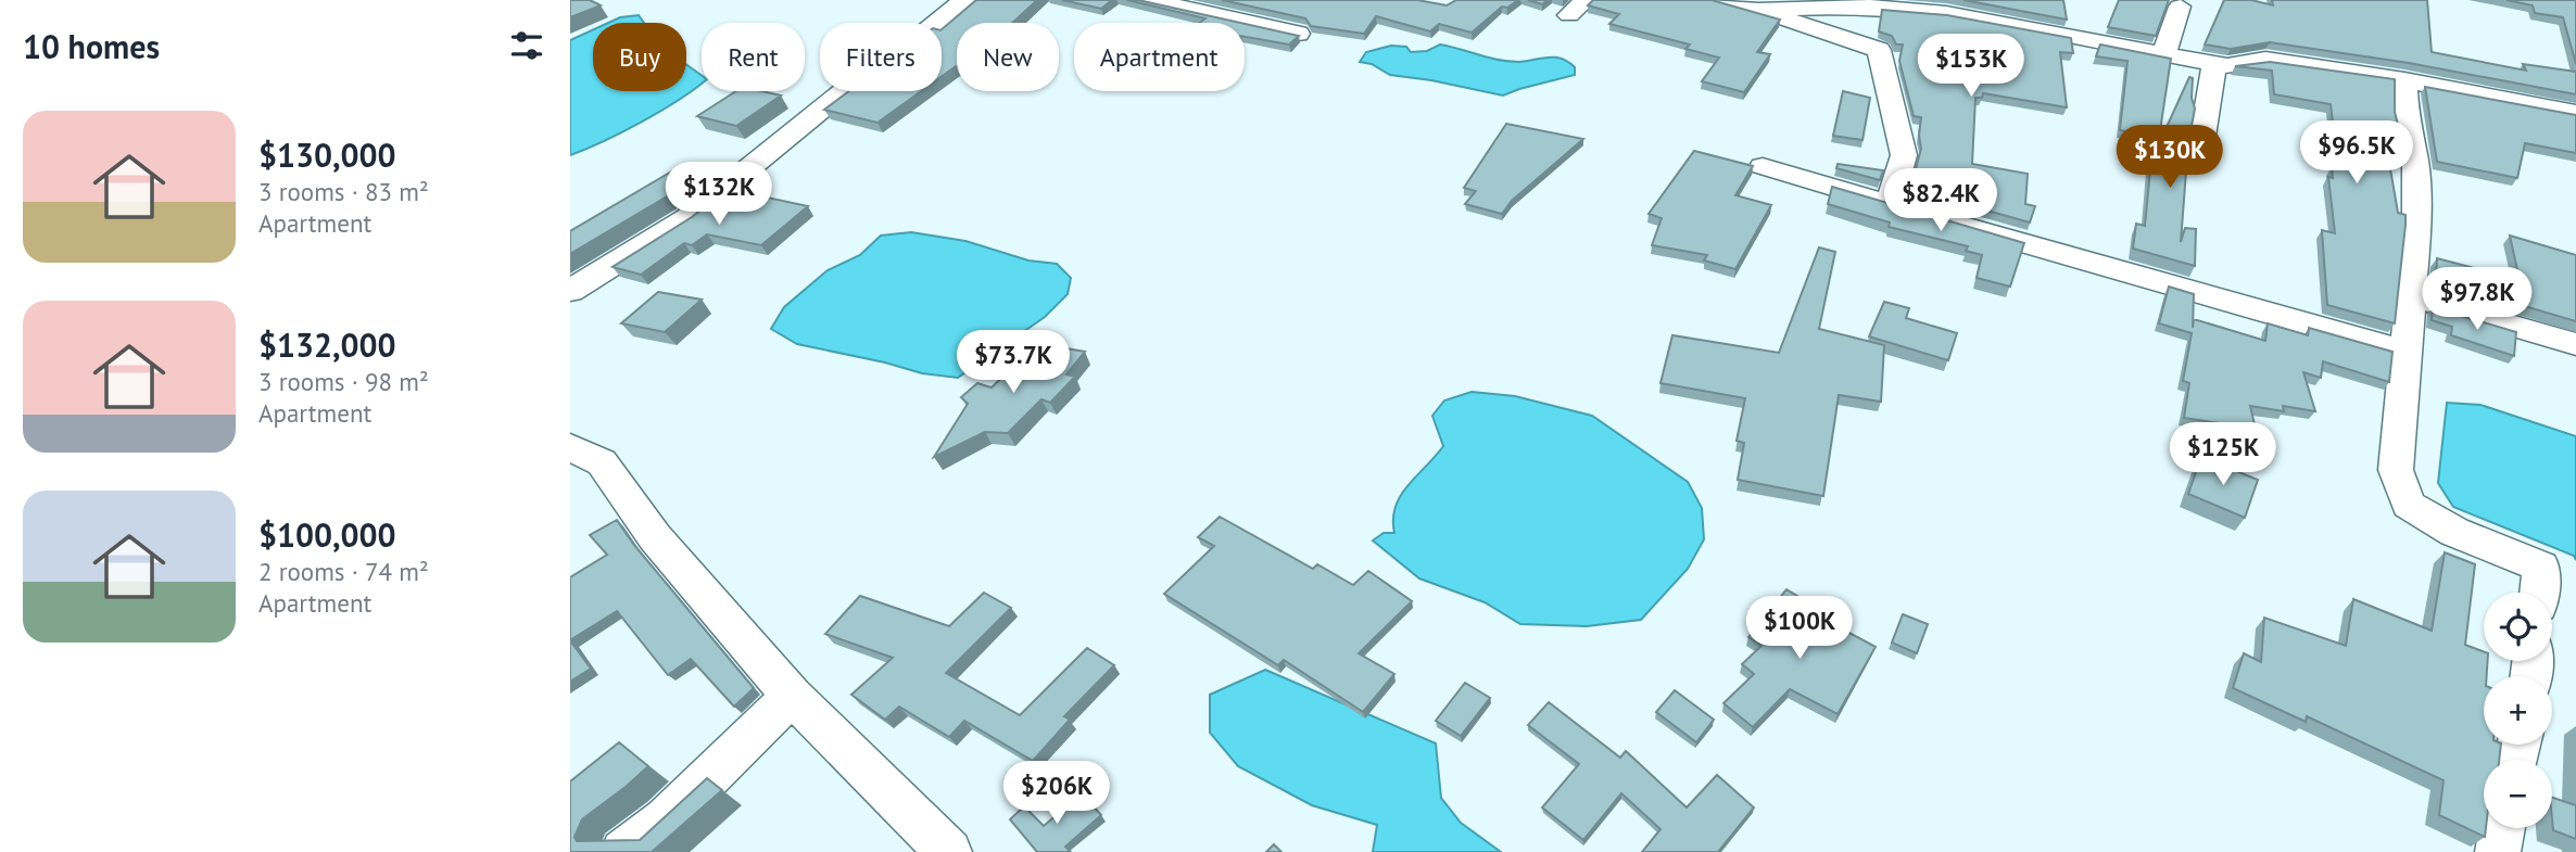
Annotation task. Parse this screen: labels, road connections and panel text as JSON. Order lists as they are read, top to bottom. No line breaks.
{"page":{"heading":"10 homes","chip":["Buy","Rent","Filters","New","Apartment"],"price":["$153K","$96.5K","$130K","$132K","$82.4K","$97.8K","$73.7K","$125K","$100K","$206K"],"list":[{"name":"$130,000","note":"3 rooms · 83 m² · Apartment"},{"name":"$132,000","note":"3 rooms · 98 m² · Apartment"},{"name":"$100,000","note":"2 rooms · 74 m² · Apartment"}],"map_buttons":["+","−"]}}
